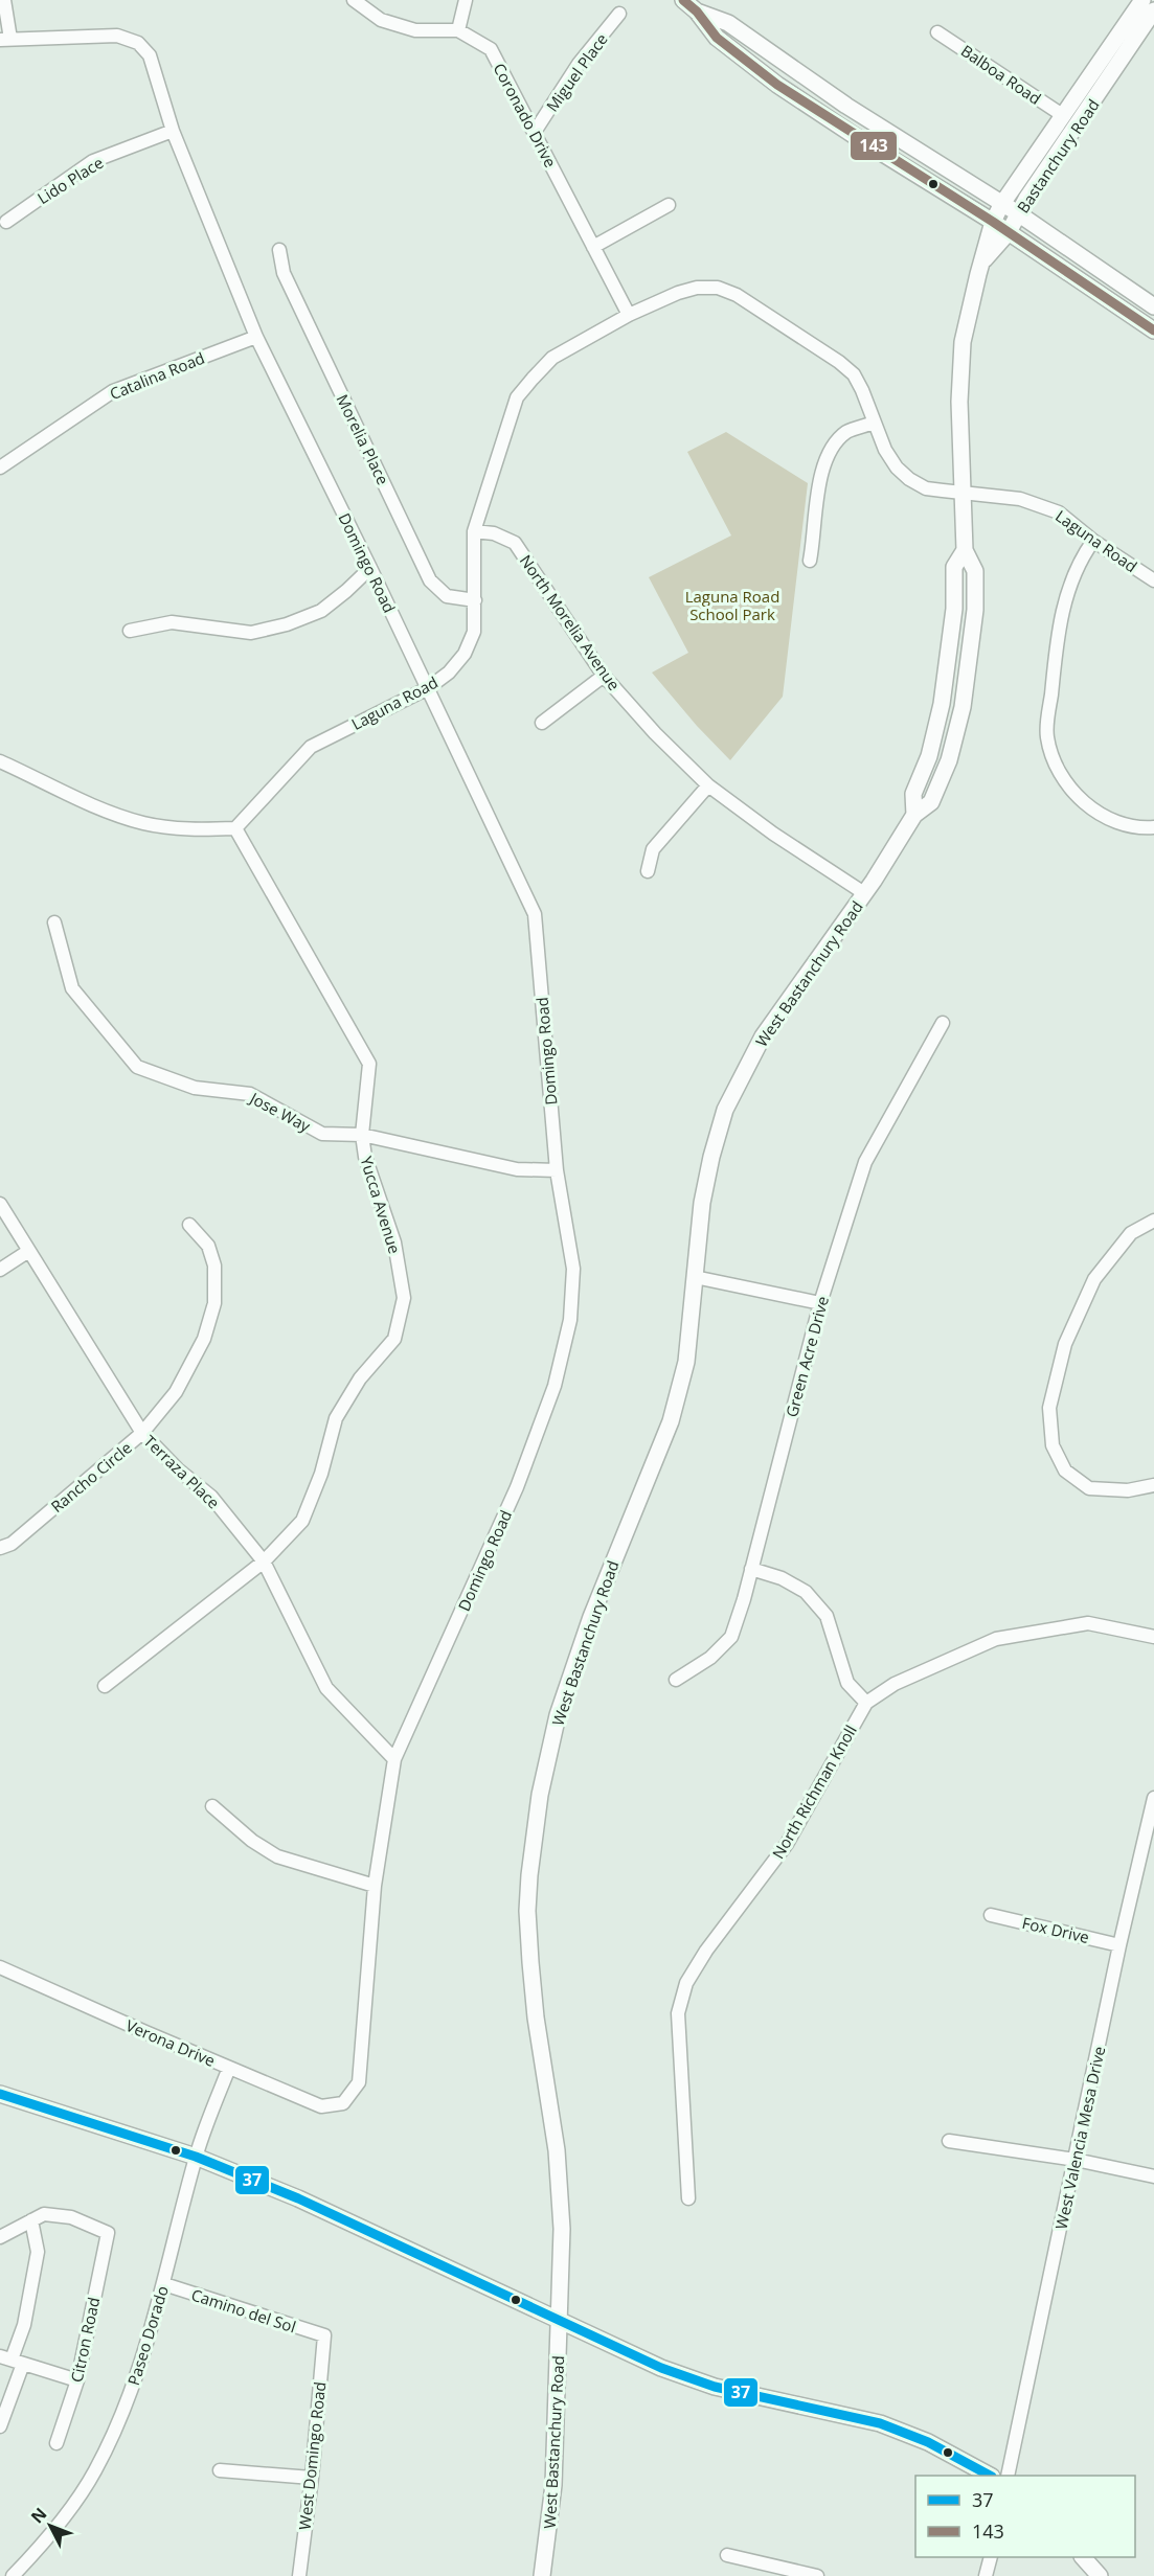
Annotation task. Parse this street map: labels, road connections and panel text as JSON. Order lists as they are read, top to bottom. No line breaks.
{"streets":{"main road":["Bastanchury Road","West Bastanchury Road"],"street":["Miguel Place","Balboa Road","Coronado Drive","Lido Place","Catalina Road","Morelia Place","Laguna Road","Domingo Road","North Morelia Avenue","Jose Way","Yucca Avenue","Green Acre Drive","Terraza Place","Rancho Circle","North Richman Knoll","Fox Drive","Verona Drive","West Valencia Mesa Drive","Camino del Sol","Paseo Dorado","Citron Road","West Domingo Road"]},"crossings":[["Miguel Place","Coronado Drive"],["Balboa Road","Bastanchury Road"],["Coronado Drive","Laguna Road"],["Bastanchury Road","West Bastanchury Road"],["Lido Place","Domingo Road"],["Catalina Road","Domingo Road"],["Morelia Place","Laguna Road"],["Laguna Road","Domingo Road"],["Laguna Road","North Morelia Avenue"],["Laguna Road","West Bastanchury Road"],["Laguna Road","Yucca Avenue"],["Domingo Road","Jose Way"],["Domingo Road","Terraza Place"],["Domingo Road","Verona Drive"],["North Morelia Avenue","West Bastanchury Road"],["Jose Way","Yucca Avenue"],["Yucca Avenue","Terraza Place"],["Terraza Place","Rancho Circle"],["Fox Drive","West Valencia Mesa Drive"],["Verona Drive","Paseo Dorado"],["Camino del Sol","Paseo Dorado"],["Camino del Sol","West Domingo Road"]],"parks":["Laguna Road School Park"],"lines":["transit line 143","transit line 37"],"legend":["37","143"],"north":"top left"}
